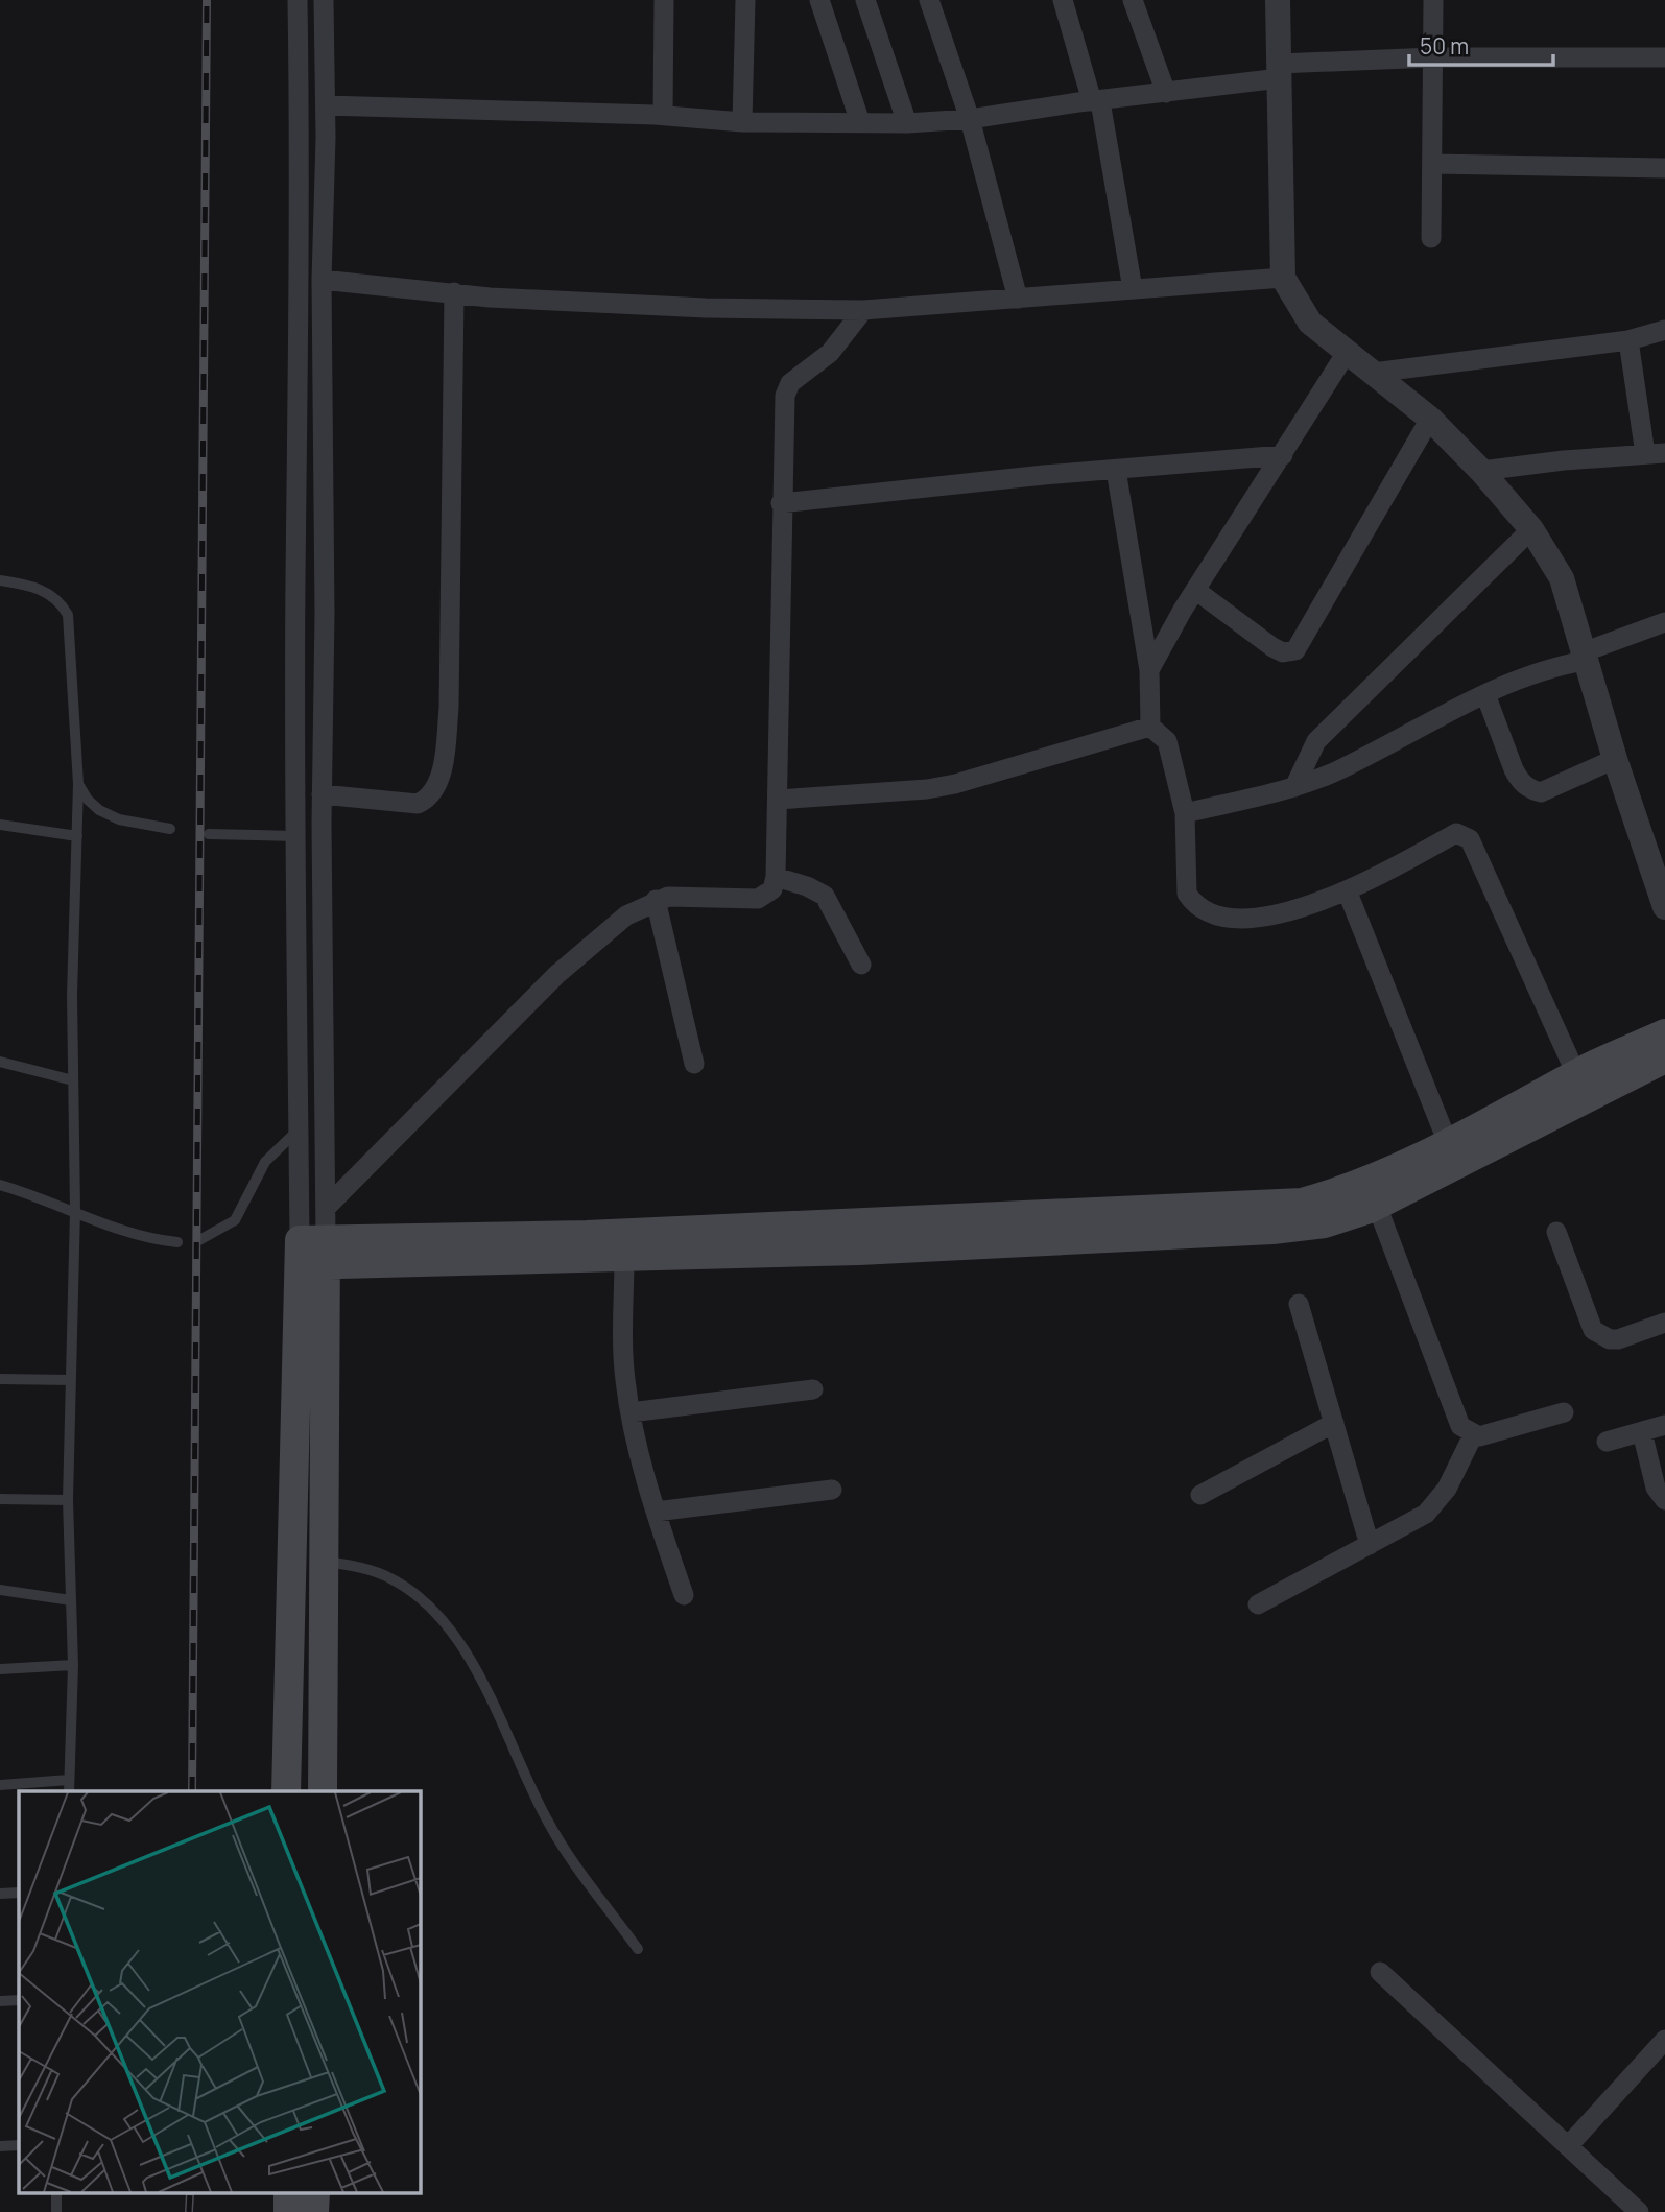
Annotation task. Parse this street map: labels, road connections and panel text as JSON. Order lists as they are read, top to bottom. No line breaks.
{"scale_bar":"50 m"}
